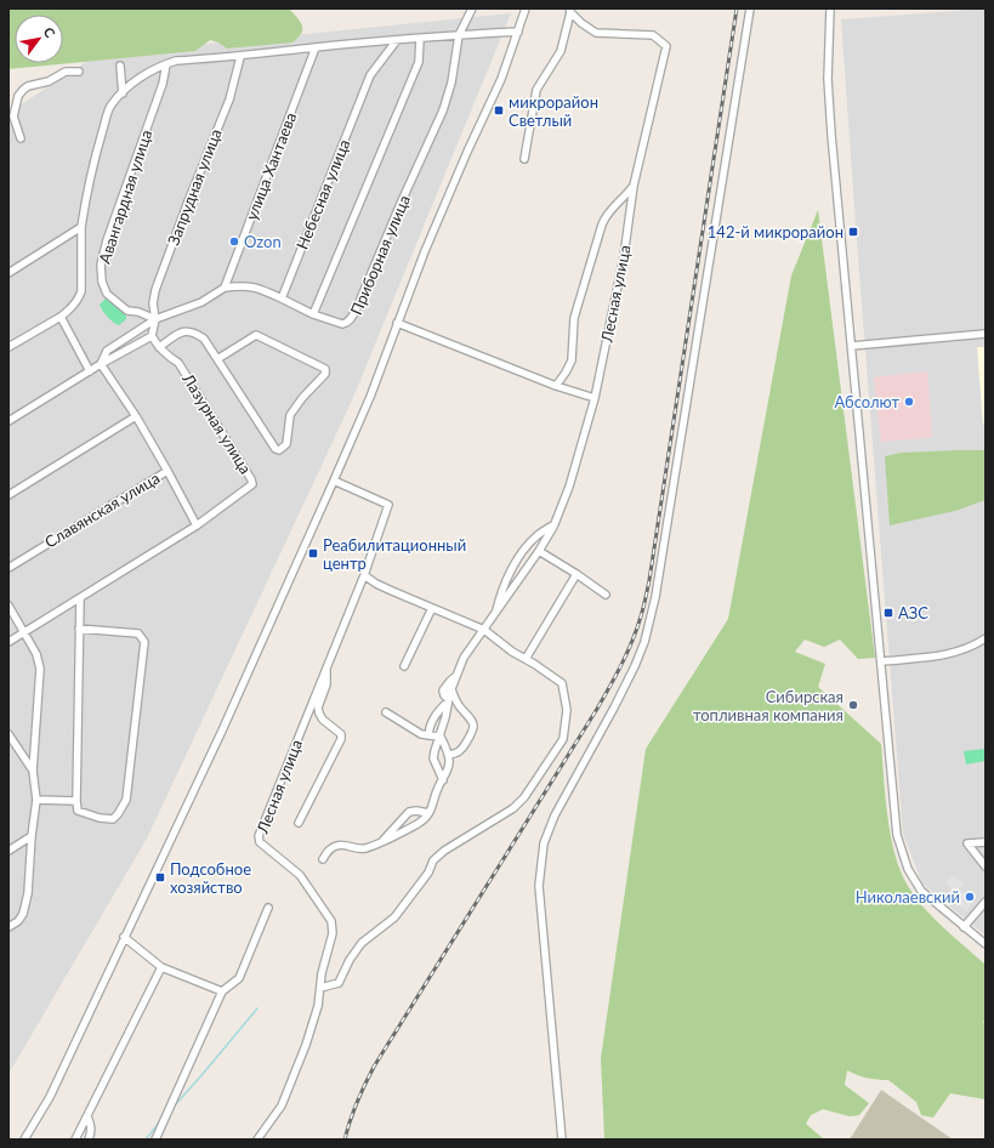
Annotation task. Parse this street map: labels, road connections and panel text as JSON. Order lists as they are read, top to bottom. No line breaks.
{"streets":{"street":["улица Хантаева","Запрудная улица","Небесная улица","Авангардная улица","Приборная улица","Лесная улица","Лазурная улица","Славянская улица"]},"crossings":[["Запрудная улица","Авангардная улица"]],"places":{"transit":["микрорайон Светлый","142-й микрорайон","Реабилитационный центр","АЗС","Подсобное хозяйство"],"other":["Ozon","Абсолют","Сибирская топливная компания","Николаевский"]},"north":"top right"}
